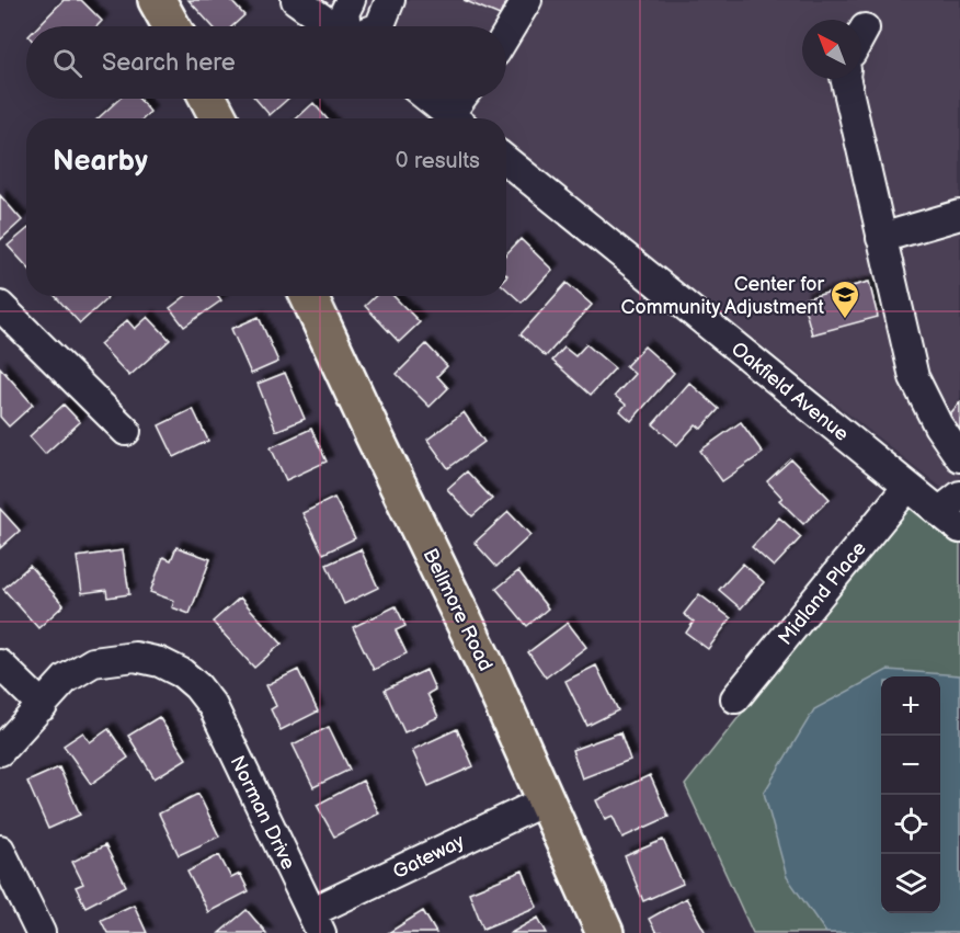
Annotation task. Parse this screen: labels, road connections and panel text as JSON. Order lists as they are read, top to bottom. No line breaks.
{"streets":{"main road":["Bellmore Road"],"street":["Oakfield Avenue","Midland Place","Norman Drive","Gateway"]},"crossings":[["Oakfield Avenue","Midland Place"],["Bellmore Road","Gateway"],["Norman Drive","Gateway"]],"places":{"school or university":["Center for Community Adjustment"]},"north":"top left","page":{"search":"Search here","heading":["Nearby","0 results"],"map_buttons":["+","−"]}}
